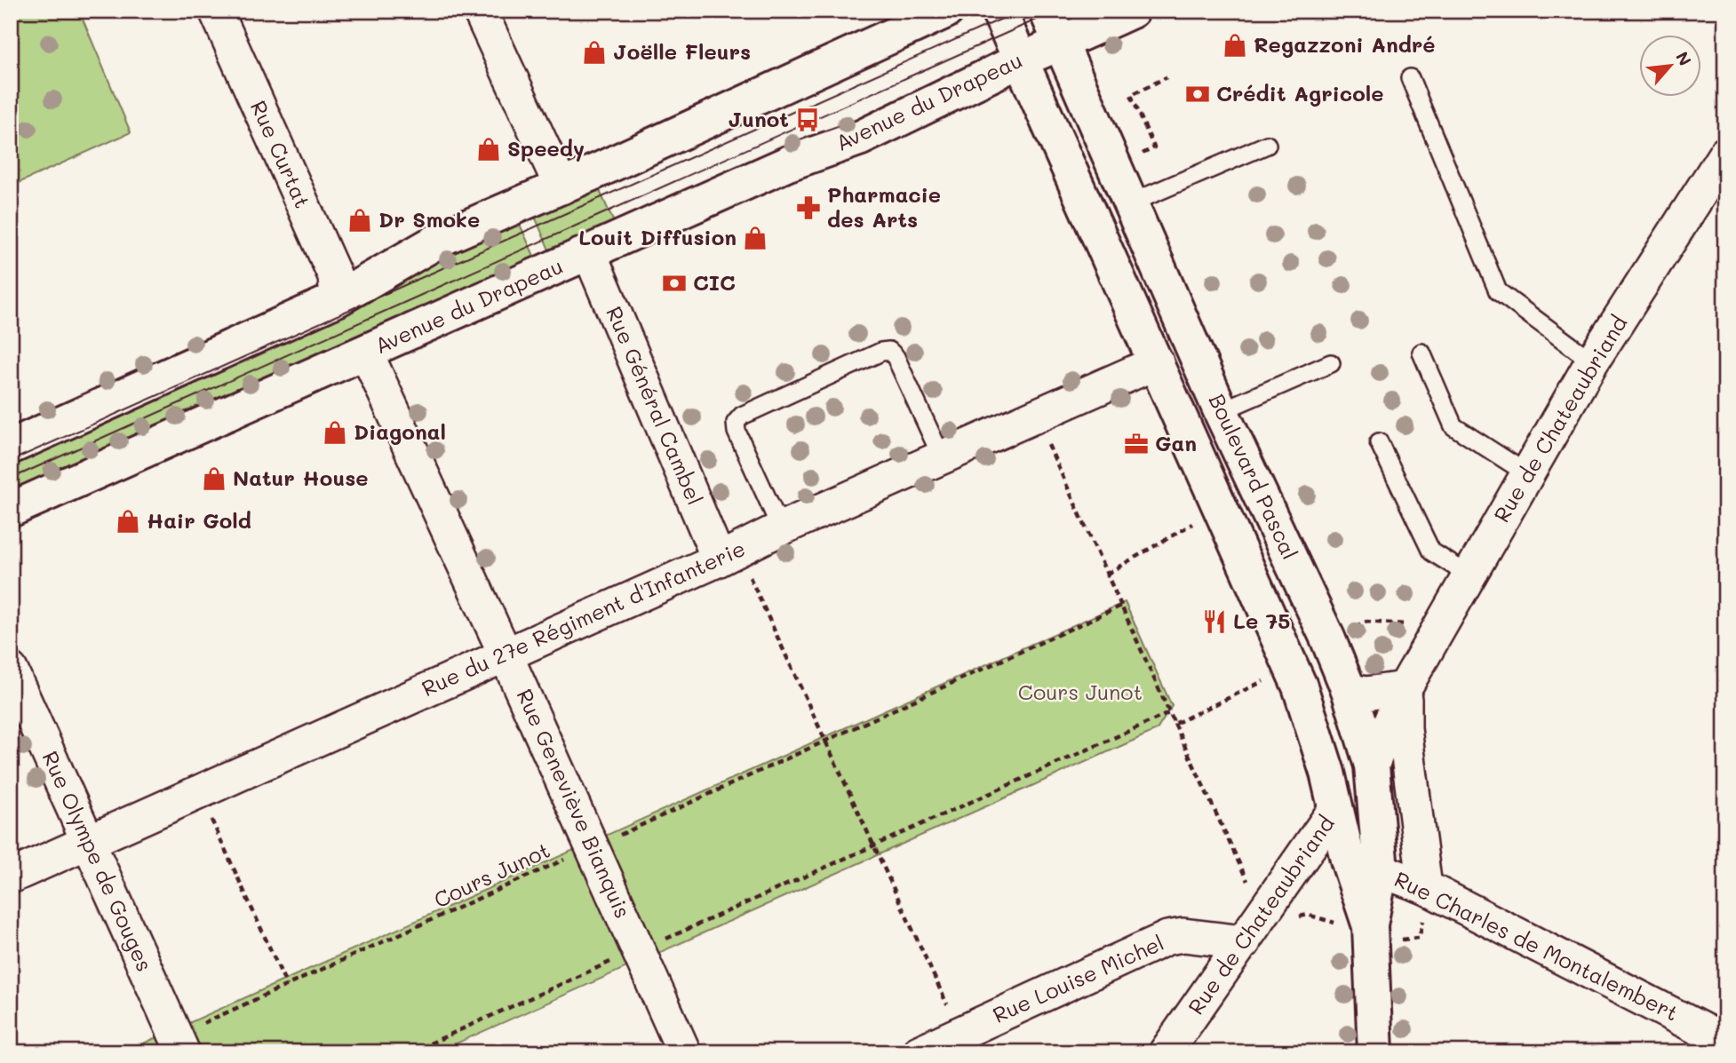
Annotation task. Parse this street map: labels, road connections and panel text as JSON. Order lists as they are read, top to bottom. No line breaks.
{"streets":{"main road":["Avenue du Drapeau","Boulevard Pascal"],"street":["Rue Curtat","Rue Général Cambel","Rue de Chateaubriand","Rue du 27e Régiment d'Infanterie","Rue Geneviève Bianquis","Rue Olympe de Gouges","Rue Charles de Montalembert","Rue Louise Michel"],"path":["Cours Junot"]},"crossings":[["Avenue du Drapeau","Rue Général Cambel"],["Avenue du Drapeau","Boulevard Pascal"],["Avenue du Drapeau","Rue Geneviève Bianquis"],["Rue Général Cambel","Rue du 27e Régiment d'Infanterie"],["Rue de Chateaubriand","Boulevard Pascal"],["Rue de Chateaubriand","Rue Louise Michel"],["Boulevard Pascal","Rue du 27e Régiment d'Infanterie"],["Boulevard Pascal","Rue Charles de Montalembert"],["Rue du 27e Régiment d'Infanterie","Rue Geneviève Bianquis"],["Rue du 27e Régiment d'Infanterie","Rue Olympe de Gouges"],["Rue Geneviève Bianquis","Cours Junot"],["Rue Olympe de Gouges","Cours Junot"]],"parks":["Cours Junot"],"places":{"shop":["Regazzoni André","Joëlle Fleurs","Speedy","Dr Smoke","Louit Diffusion","Diagonal","Natur House","Hair Gold"],"bank":["Crédit Agricole","CIC"],"bus stop":["Junot"],"pharmacy":["Pharmacie des Arts"],"office":["Gan"],"restaurant":["Le 75"]},"north":"top right"}
